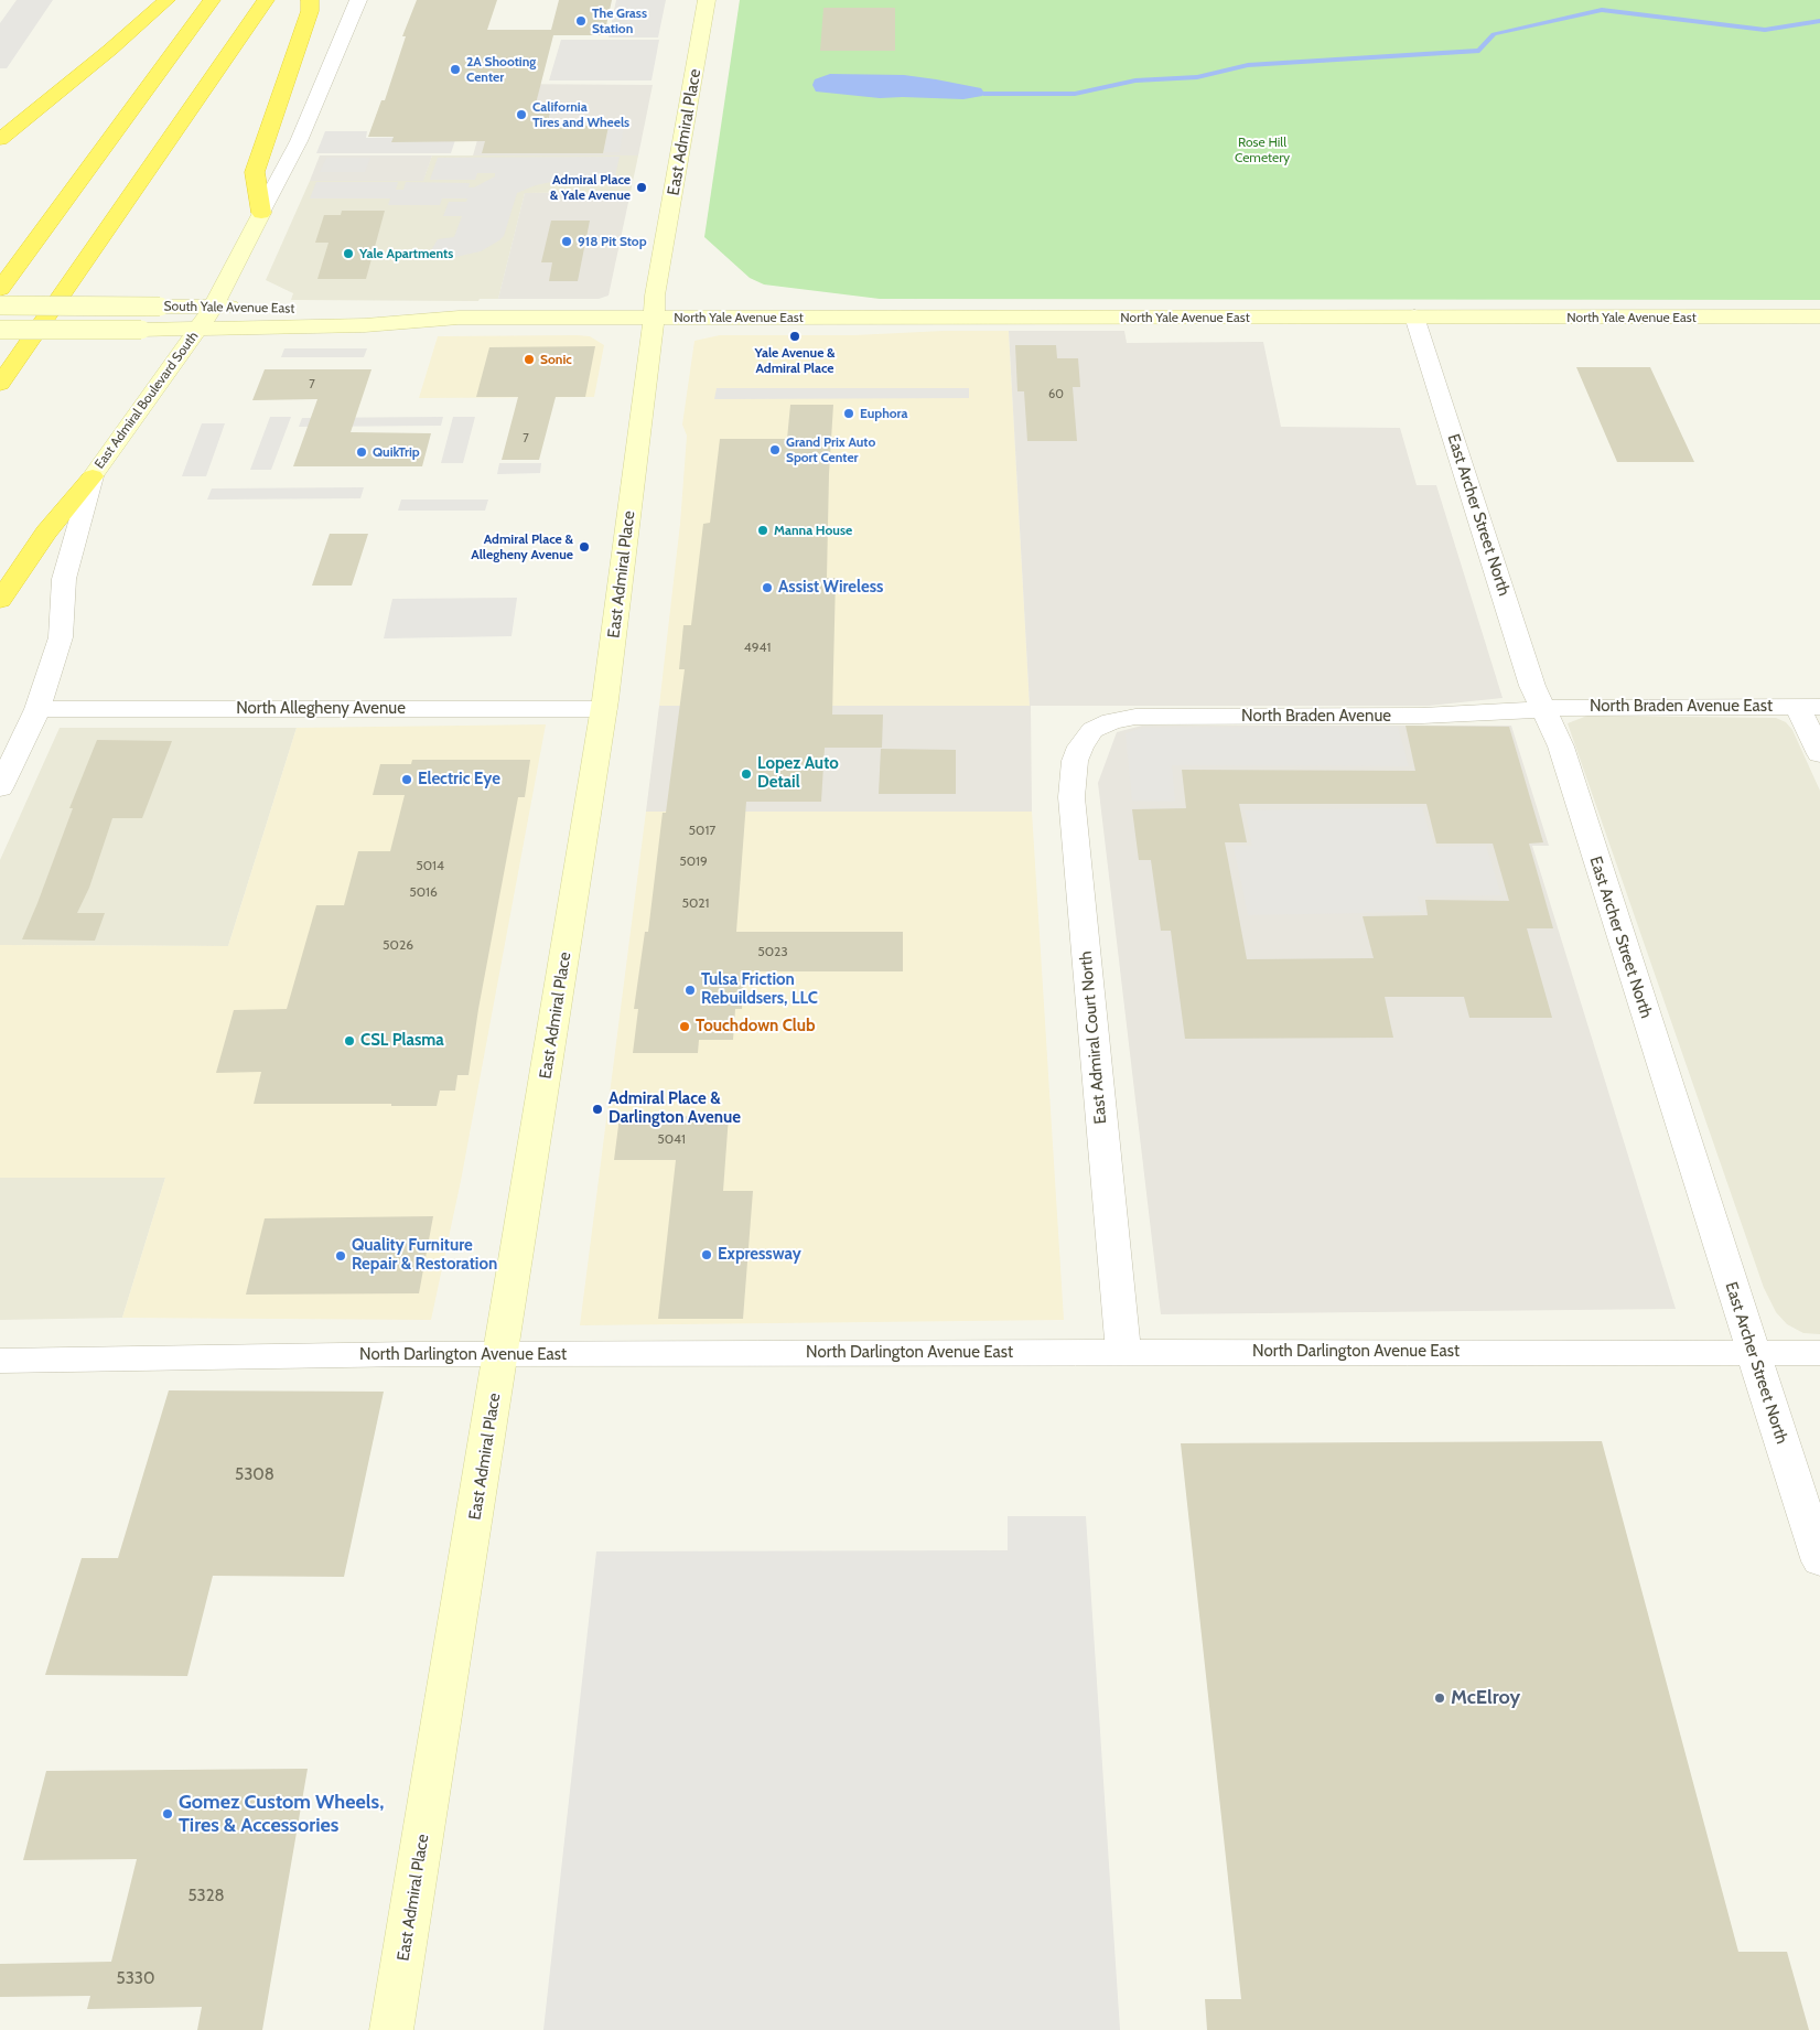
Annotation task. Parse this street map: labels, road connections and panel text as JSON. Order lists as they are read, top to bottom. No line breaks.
{"streets":{"main road":["East Admiral Place","South Yale Avenue East","North Yale Avenue East","East Admiral Boulevard South"],"street":["East Archer Street North","North Braden Avenue East","North Allegheny Avenue","North Braden Avenue","East Admiral Court North","North Darlington Avenue East"]},"crossings":[["East Admiral Place","North Yale Avenue East"],["East Admiral Place","North Allegheny Avenue"],["East Admiral Place","North Darlington Avenue East"],["South Yale Avenue East","North Yale Avenue East"],["South Yale Avenue East","East Admiral Boulevard South"],["North Yale Avenue East","East Archer Street North"],["East Admiral Boulevard South","North Allegheny Avenue"],["East Archer Street North","North Braden Avenue East"],["East Archer Street North","North Braden Avenue"],["East Archer Street North","North Darlington Avenue East"],["North Braden Avenue East","North Braden Avenue"],["North Braden Avenue","East Admiral Court North"],["East Admiral Court North","North Darlington Avenue East"]],"parks":["Rose Hill Cemetery"],"places":["The Grass Station","2A Shooting Center","California Tires and Wheels","Admiral Place & Yale Avenue","918 Pit Stop","Yale Apartments","Yale Avenue & Admiral Place","Sonic","Euphora","Grand Prix Auto Sport Center","QuikTrip","Manna House","Admiral Place & Allegheny Avenue","Assist Wireless","Lopez Auto Detail","Electric Eye","Tulsa Friction Rebuildsers, LLC","Touchdown Club","CSL Plasma","Admiral Place & Darlington Avenue","Expressway","Quality Furniture Repair & Restoration","McElroy","Gomez Custom Wheels, Tires & Accessories"],"house_numbers":["7","60","7","4941","5017","5019","5014","5016","5021","5026","5023","5041","5308","5328","5330"]}
